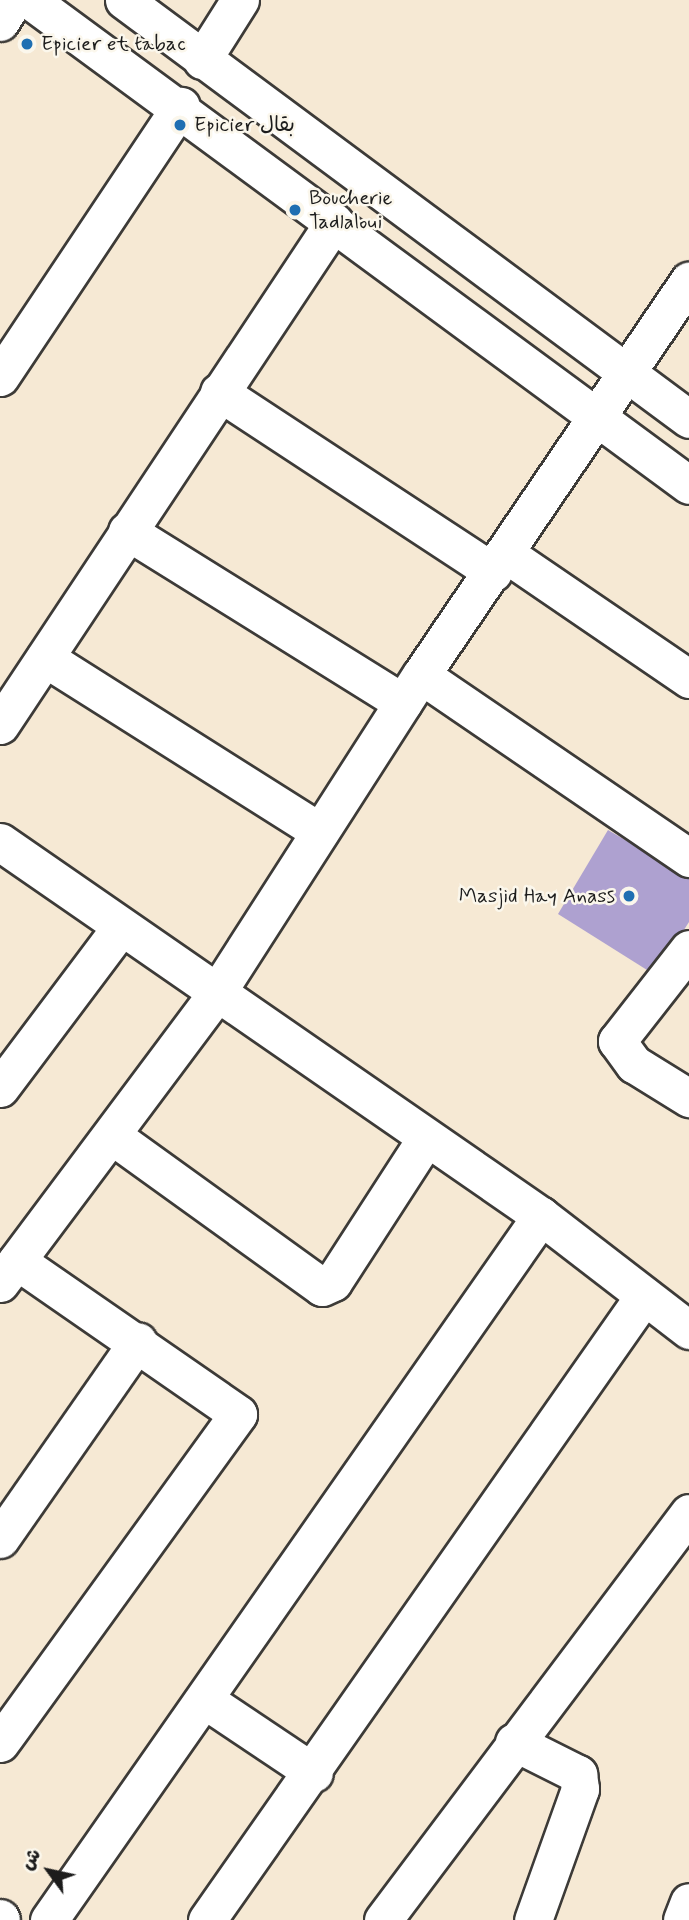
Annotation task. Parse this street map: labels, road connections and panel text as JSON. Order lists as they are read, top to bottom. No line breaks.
{"places":["Epicier et tabac","Epicier بقال","Boucherie Tadlaloui","Masjid Hay Anass"],"north":"top left"}
